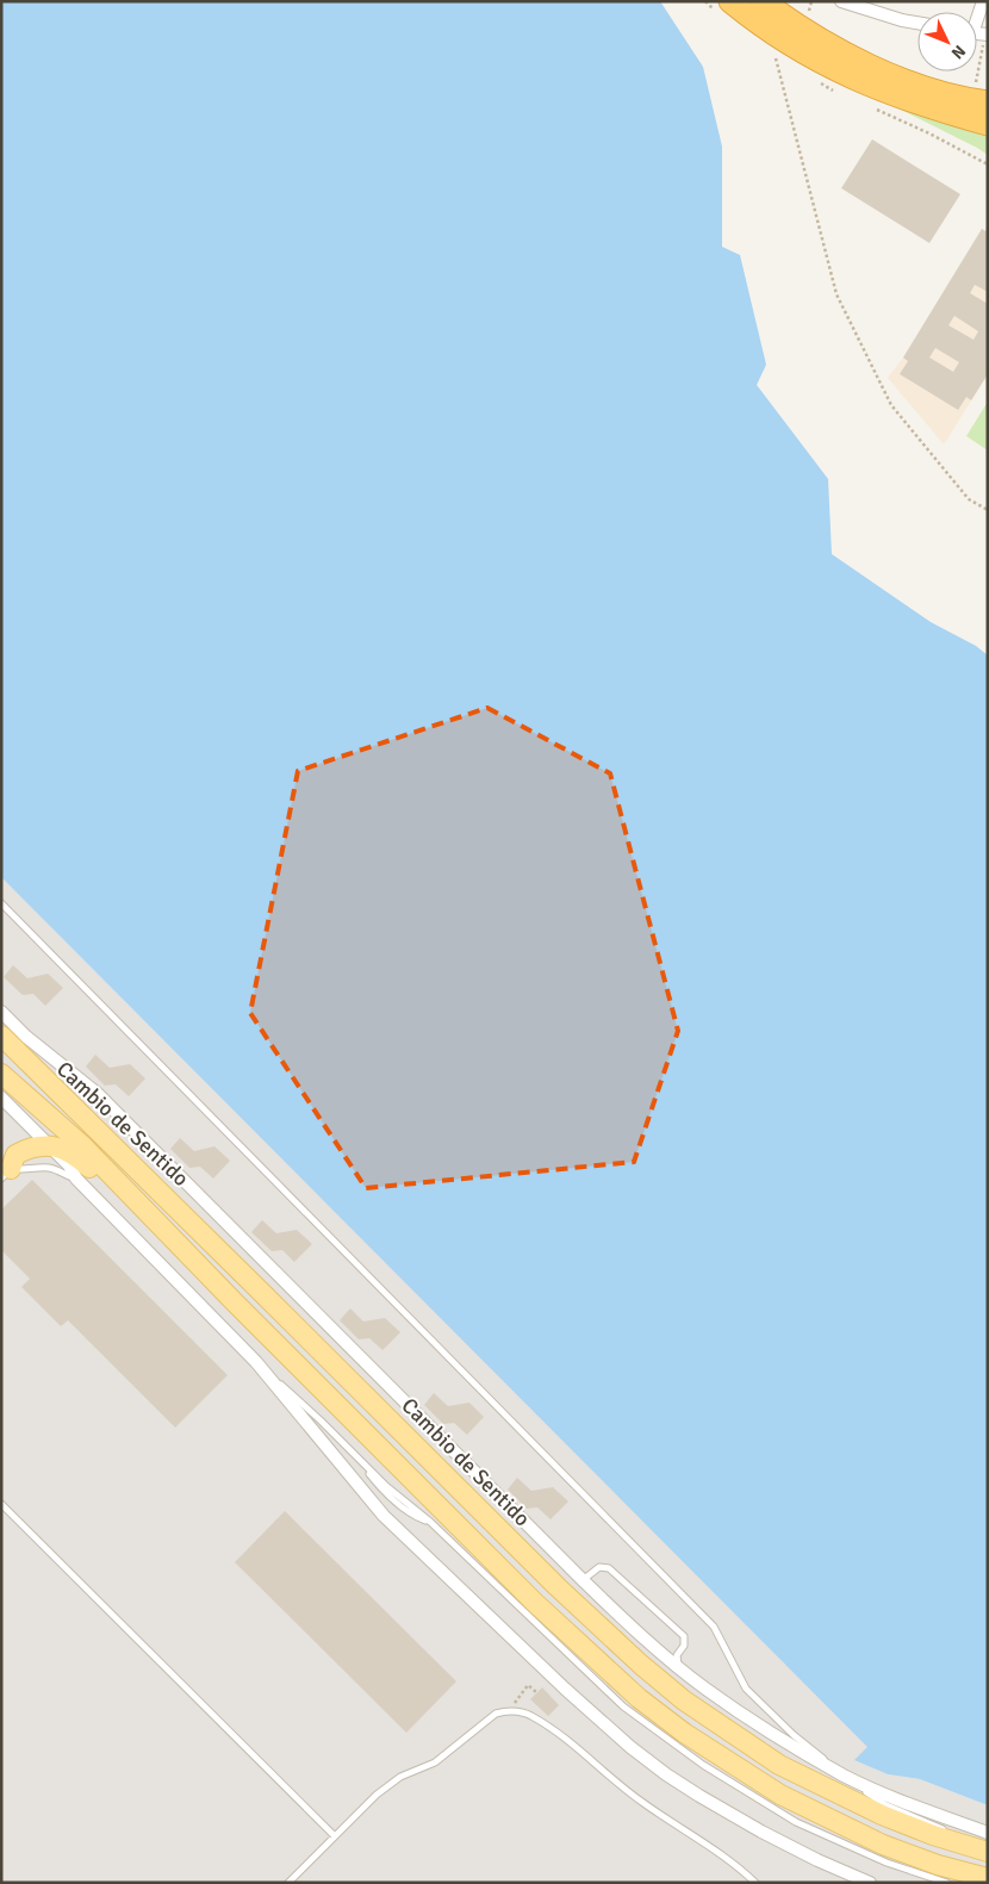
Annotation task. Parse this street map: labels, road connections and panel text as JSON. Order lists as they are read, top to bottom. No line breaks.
{"streets":{"street":["Cambio de Sentido"]},"north":"bottom right"}
